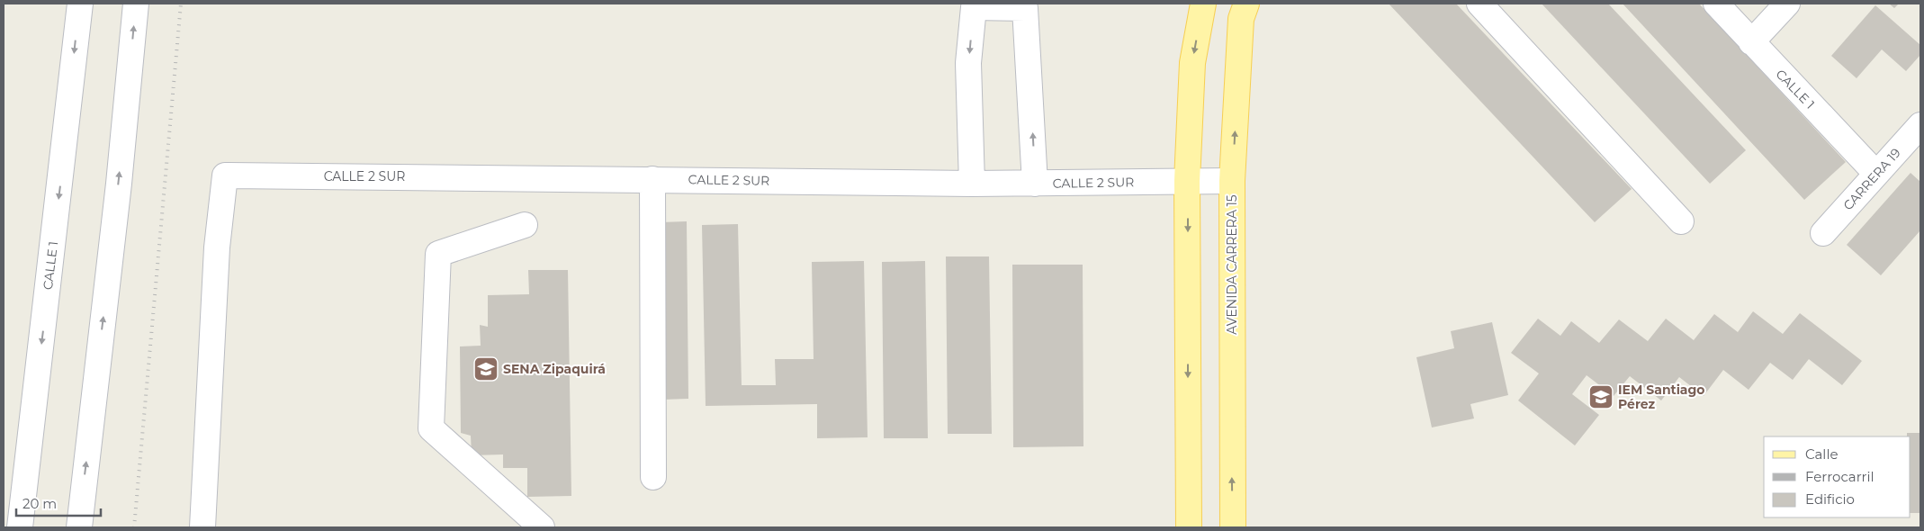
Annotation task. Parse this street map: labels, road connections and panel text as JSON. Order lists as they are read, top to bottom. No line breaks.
{"streets":{"main road":["AVENIDA CARRERA 15"],"street":["CALLE 1","CALLE 2 SUR","CARRERA 19"]},"crossings":[["CALLE 1","CARRERA 19"],["CALLE 2 SUR","AVENIDA CARRERA 15"]],"places":{"school or university":["SENA Zipaquirá","IEM Santiago Pérez"]},"legend":["Calle","Ferrocarril","Edificio"],"scale_bar":"20 m"}
